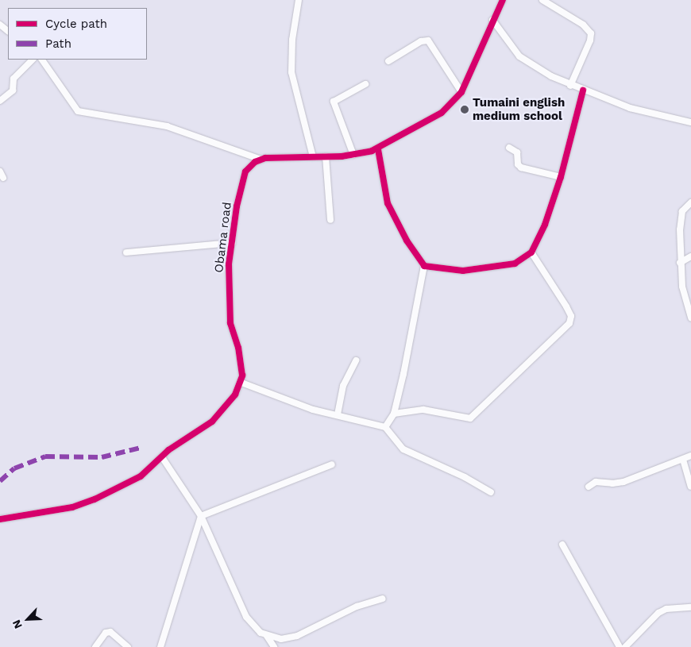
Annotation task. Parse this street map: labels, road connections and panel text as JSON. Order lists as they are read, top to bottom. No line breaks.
{"streets":{"street":["Obama road"]},"places":["Tumaini english medium school"],"legend":["Cycle path","Path"],"north":"bottom left"}
